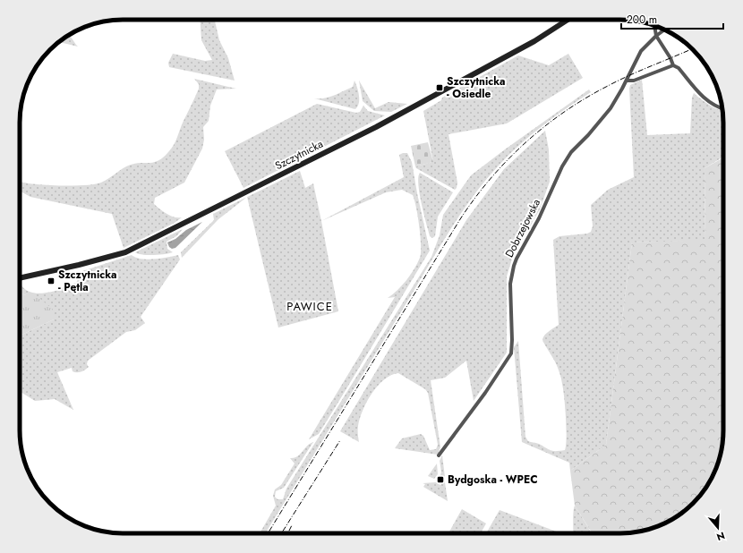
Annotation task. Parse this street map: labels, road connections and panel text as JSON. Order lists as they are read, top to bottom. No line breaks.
{"streets":{"street":["Szczytnicka","Dobrzejowska"]},"districts":["PAWICE"],"places":{"transit":["Szczytnicka - Osiedle","Szczytnicka - Pętla","Bydgoska - WPEC"]},"scale_bar":"200 m","north":"bottom"}
